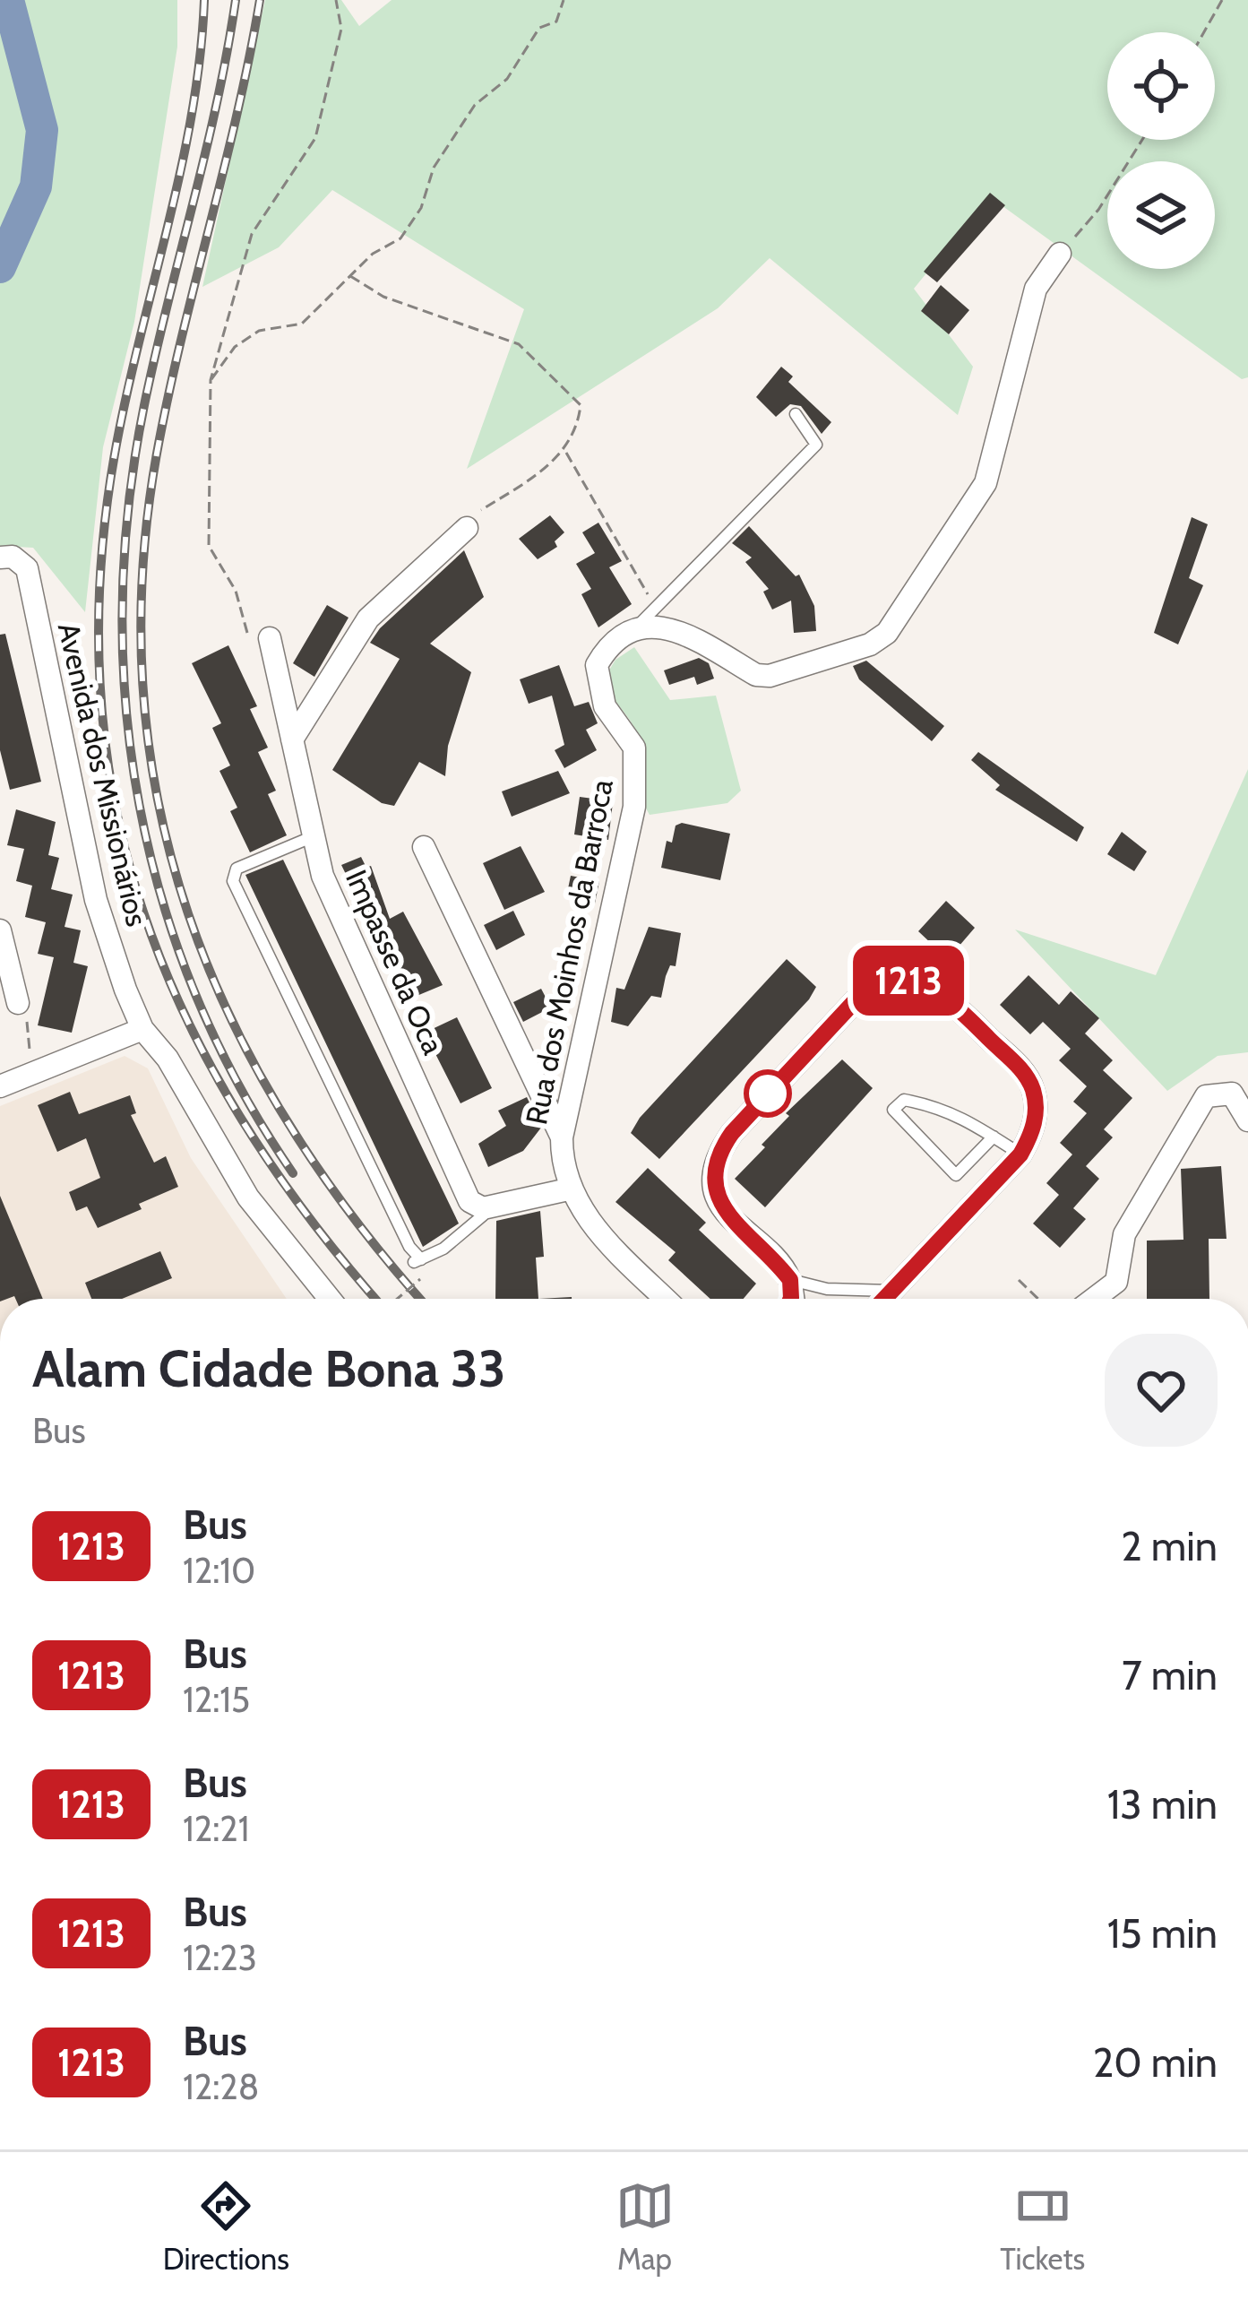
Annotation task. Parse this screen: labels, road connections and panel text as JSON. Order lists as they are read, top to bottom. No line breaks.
{"streets":{"street":["Avenida dos Missionários","Rua dos Moinhos da Barroca","Impasse da Oca"]},"lines":["bus line 1213"],"page":{"on_map":"1213","heading":["Alam Cidade Bona 33","Bus"],"list":[{"mark":"1213","name":"Bus","note":"12:10","value":"2 min"},{"mark":"1213","name":"Bus","note":"12:15","value":"7 min"},{"mark":"1213","name":"Bus","note":"12:21","value":"13 min"},{"mark":"1213","name":"Bus","note":"12:23","value":"15 min"},{"mark":"1213","name":"Bus","note":"12:28","value":"20 min"}],"tabs":["Directions","Map","Tickets"]}}
